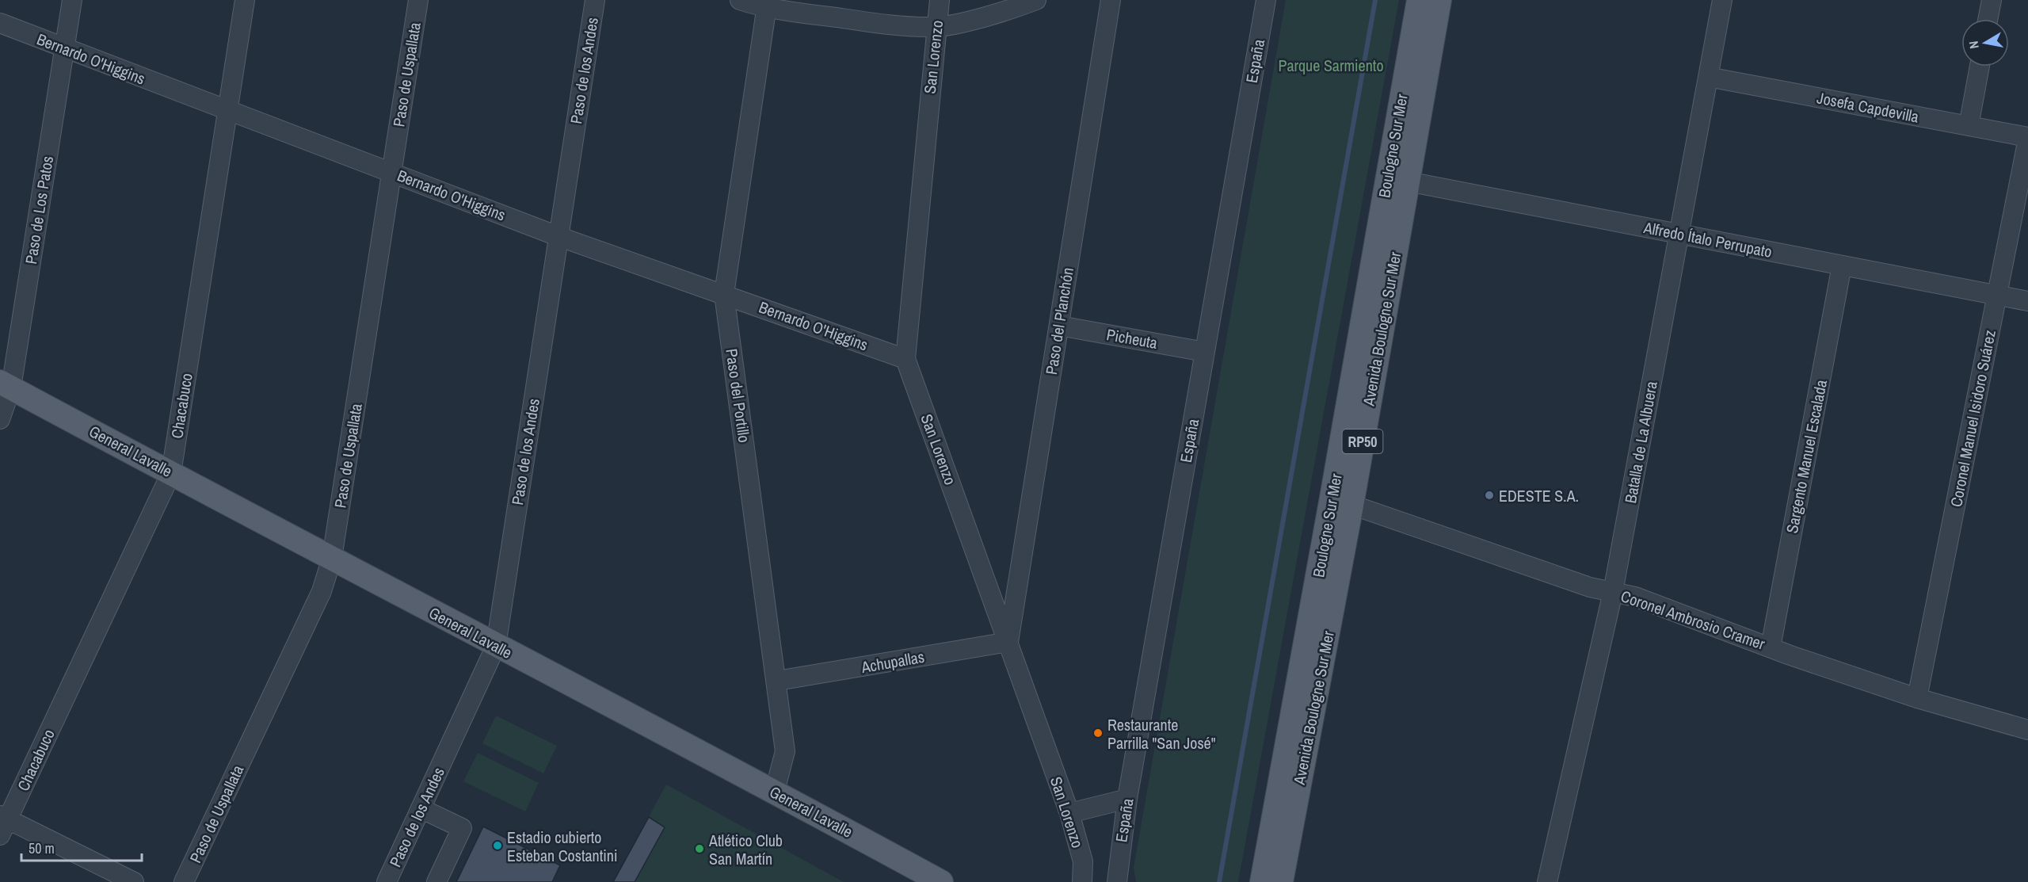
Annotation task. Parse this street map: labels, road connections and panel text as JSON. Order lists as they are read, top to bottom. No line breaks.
{"streets":{"main road":["Boulogne Sur Mer","Avenida Boulogne Sur Mer","RP50","General Lavalle"],"street":["San Lorenzo","Bernardo O'Higgins","España","Paso de los Andes","Paso de Uspallata","Josefa Capdevilla","Paso de Los Patos","Alfredo Ítalo Perrupato","Paso del Planchón","Picheuta","Paso del Portillo","Chacabuco","Coronel Manuel Isidoro Suárez","Batalla de La Albuera","Sargento Manuel Escalada","Coronel Ambrosio Cramer","Achupallas"]},"crossings":[["San Lorenzo","Bernardo O'Higgins"],["San Lorenzo","Paso del Planchón"],["San Lorenzo","Achupallas"],["Bernardo O'Higgins","Paso de los Andes"],["Bernardo O'Higgins","Paso de Uspallata"],["Bernardo O'Higgins","Paso de Los Patos"],["Bernardo O'Higgins","Paso del Portillo"],["Bernardo O'Higgins","Chacabuco"],["España","Picheuta"],["Paso de los Andes","General Lavalle"],["Paso de Uspallata","General Lavalle"],["Josefa Capdevilla","Coronel Manuel Isidoro Suárez"],["Josefa Capdevilla","Batalla de La Albuera"],["Boulogne Sur Mer","Alfredo Ítalo Perrupato"],["Boulogne Sur Mer","Avenida Boulogne Sur Mer"],["Boulogne Sur Mer","Coronel Ambrosio Cramer"],["Paso de Los Patos","General Lavalle"],["Alfredo Ítalo Perrupato","Avenida Boulogne Sur Mer"],["Alfredo Ítalo Perrupato","Coronel Manuel Isidoro Suárez"],["Alfredo Ítalo Perrupato","Batalla de La Albuera"],["Alfredo Ítalo Perrupato","Sargento Manuel Escalada"],["Paso del Planchón","Picheuta"],["Paso del Planchón","Achupallas"],["Avenida Boulogne Sur Mer","Coronel Ambrosio Cramer"],["Paso del Portillo","General Lavalle"],["Paso del Portillo","Achupallas"],["Chacabuco","General Lavalle"],["Coronel Manuel Isidoro Suárez","Coronel Ambrosio Cramer"],["Batalla de La Albuera","Coronel Ambrosio Cramer"],["Sargento Manuel Escalada","Coronel Ambrosio Cramer"]],"parks":["Parque Sarmiento"],"places":["EDESTE S.A.","Restaurante Parrilla \"San José\"","Estadio cubierto Esteban Costantini","Atlético Club San Martín"],"scale_bar":"50 m","north":"left"}
